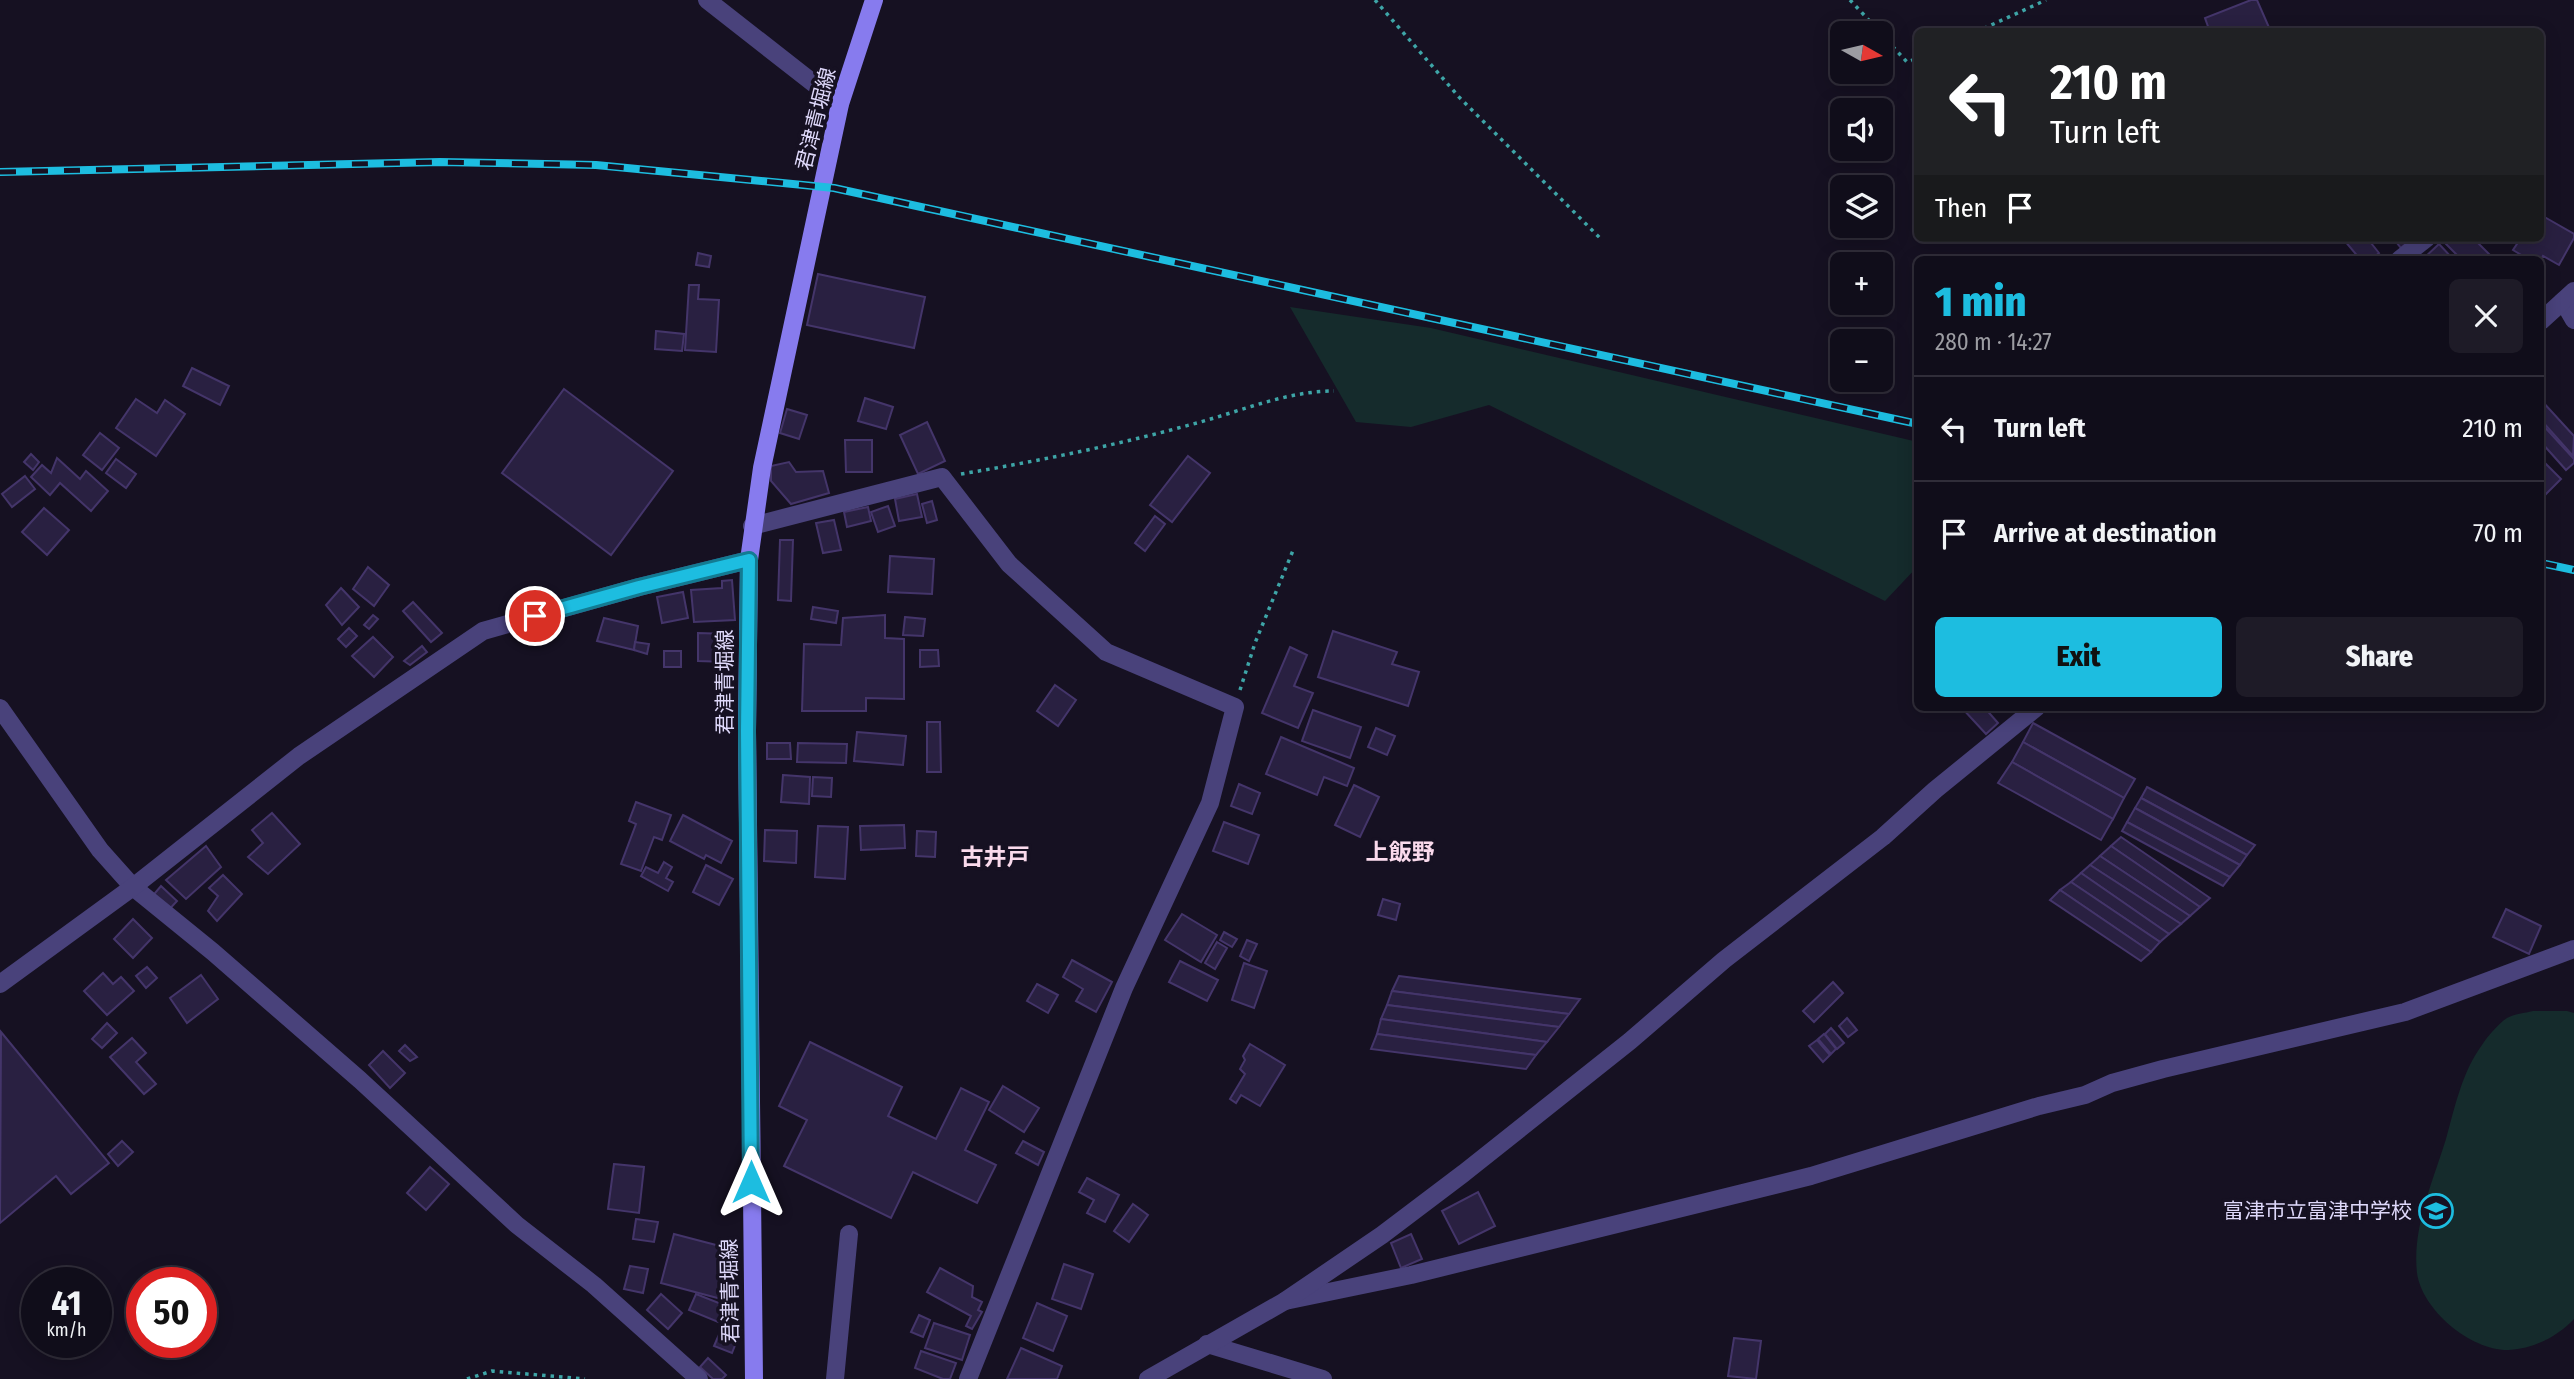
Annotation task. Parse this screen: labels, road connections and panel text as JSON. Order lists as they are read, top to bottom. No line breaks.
{"streets":{"main road":["君津青堀線"]},"districts":["上飯野","古井戸"],"places":{"school or university":["富津市立富津中学校"]},"north":"right","page":{"map_buttons":["+","−"],"turn":["210 m","Turn left"],"then":"Then","heading":["1 min","280 m · 14:27"],"list":[{"name":"Turn left","value":"210 m"},{"name":"Arrive at destination","value":"70 m"}],"buttons":["Exit","Share"],"speed":"41 km/h","limit":"50"}}
